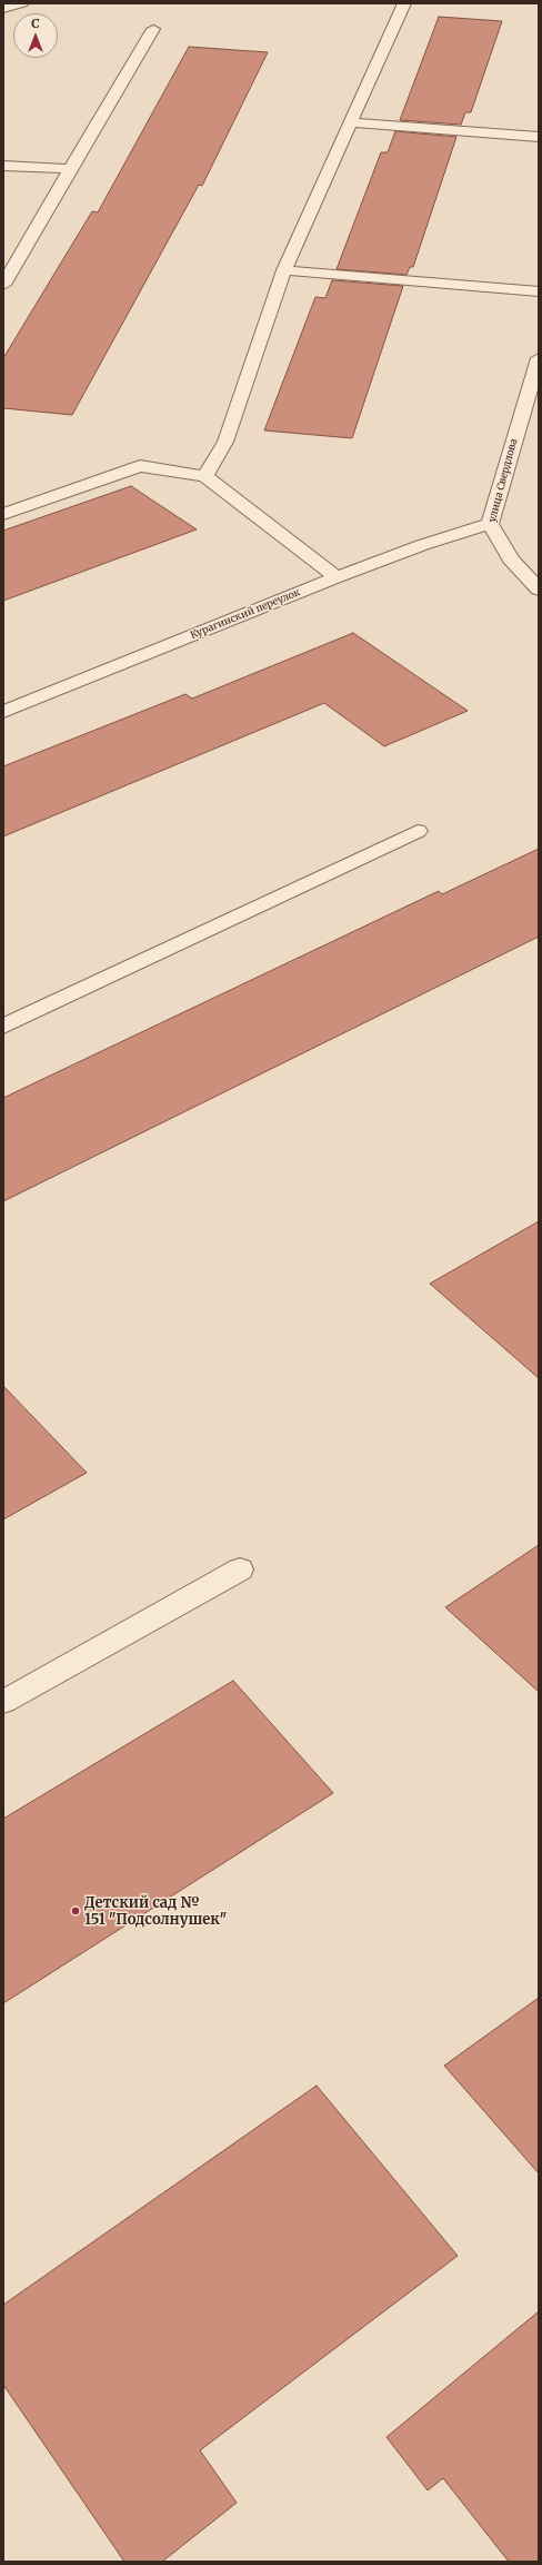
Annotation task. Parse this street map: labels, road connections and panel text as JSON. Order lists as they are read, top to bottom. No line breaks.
{"streets":{"street":["улица Свердлова","Курагинский переулок"]},"crossings":[["улица Свердлова","Курагинский переулок"]],"places":["Детский сад № 151 \"Подсолнушек\""],"north":"top"}
